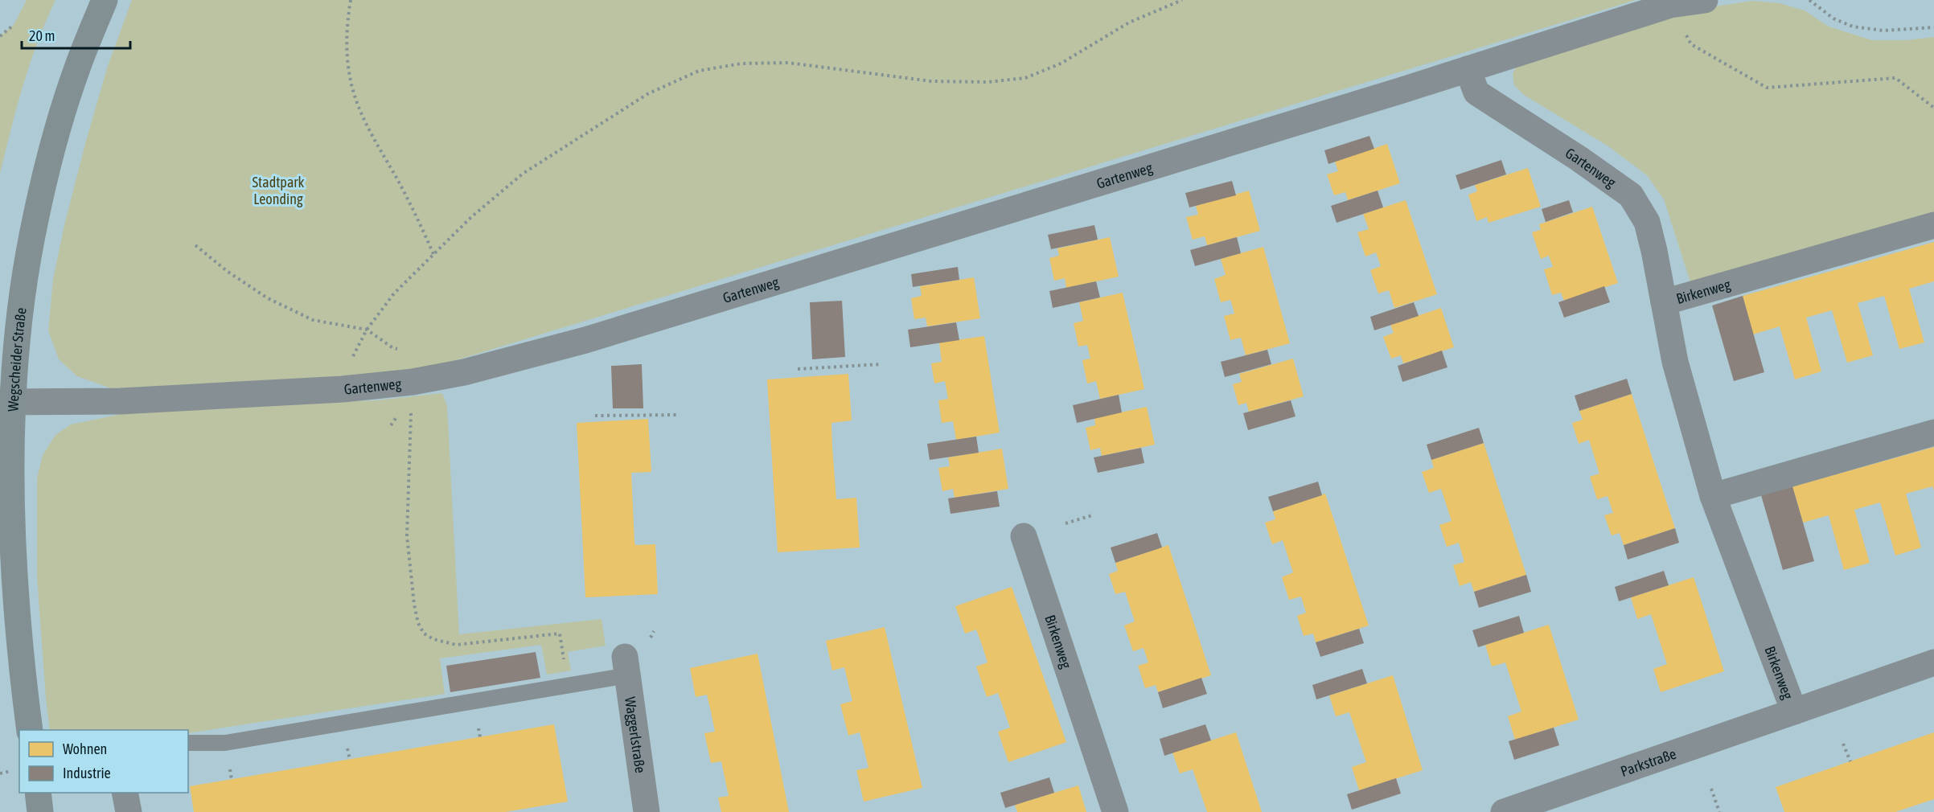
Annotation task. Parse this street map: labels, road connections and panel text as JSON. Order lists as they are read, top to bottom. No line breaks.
{"streets":{"street":["Gartenweg","Birkenweg","Wegscheider Straße","Waggerlstraße","Parkstraße"]},"crossings":[["Gartenweg","Birkenweg"],["Gartenweg","Wegscheider Straße"],["Birkenweg","Parkstraße"]],"parks":["Stadtpark Leonding"],"legend":["Wohnen","Industrie"],"scale_bar":"20 m"}
